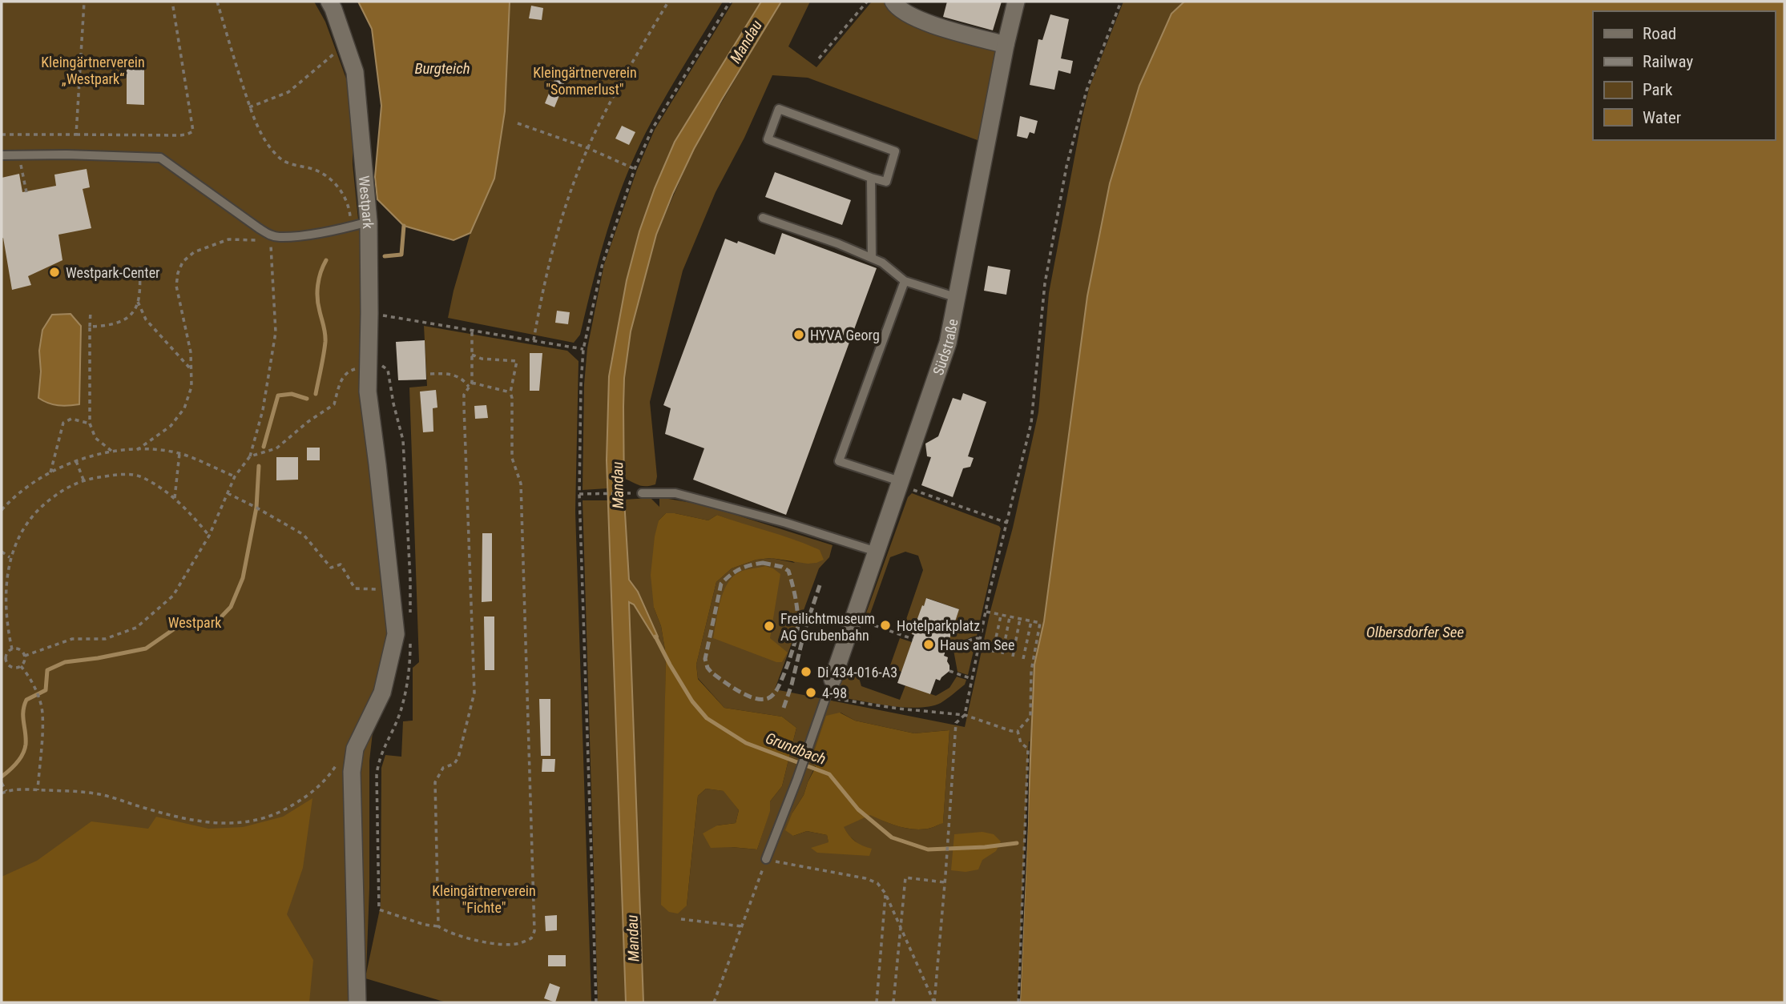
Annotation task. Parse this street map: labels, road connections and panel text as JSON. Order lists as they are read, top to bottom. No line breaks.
{"streets":{"street":["Westpark","Südstraße"]},"water":["Mandau","Burgteich","Olbersdorfer See","Grundbach"],"parks":["Kleingärtnerverein „Westpark“","Kleingärtnerverein \"Sommerlust\"","Westpark","Kleingärtnerverein \"Fichte\""],"places":["Westpark-Center","HYVA Georg","Hotelparkplatz","Freilichtmuseum AG Grubenbahn","Haus am See","Di 434-016-A3","4-98"],"legend":["Road","Railway","Park","Water"]}
